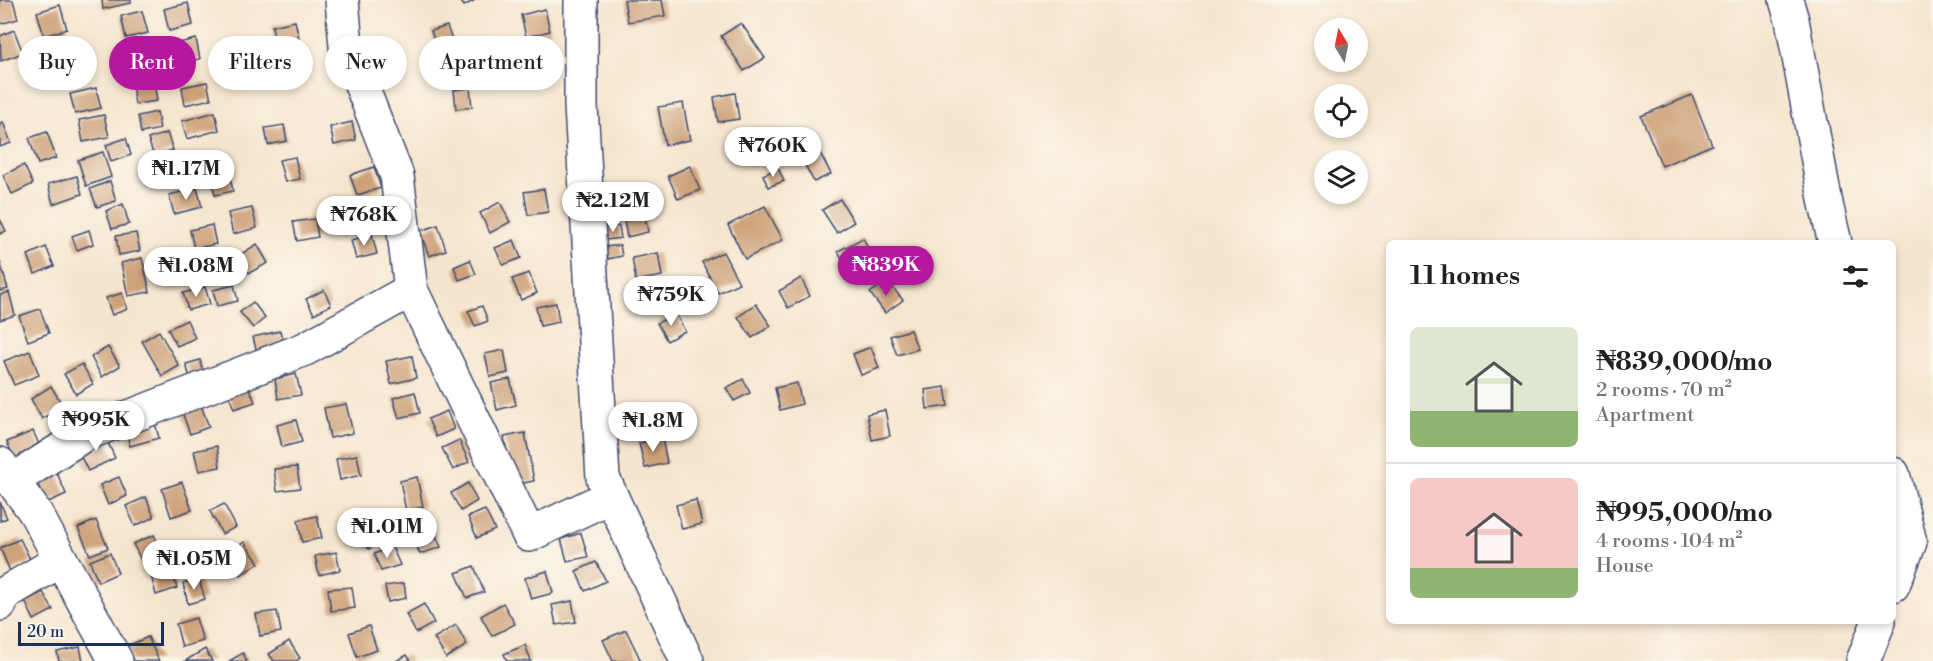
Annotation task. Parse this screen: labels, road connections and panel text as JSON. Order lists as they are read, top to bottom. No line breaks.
{"scale_bar":"20 m","north":"top","page":{"chip":["Buy","Rent","Filters","New","Apartment"],"price":["₦760K","₦1.17M","₦2.12M","₦768K","₦839K","₦1.08M","₦759K","₦995K","₦1.8M","₦1.01M","₦1.05M"],"heading":"11 homes","list":[{"name":"₦839,000/mo","note":"2 rooms · 70 m² · Apartment"},{"name":"₦995,000/mo","note":"4 rooms · 104 m² · House"}],"scale":"20 m"}}
